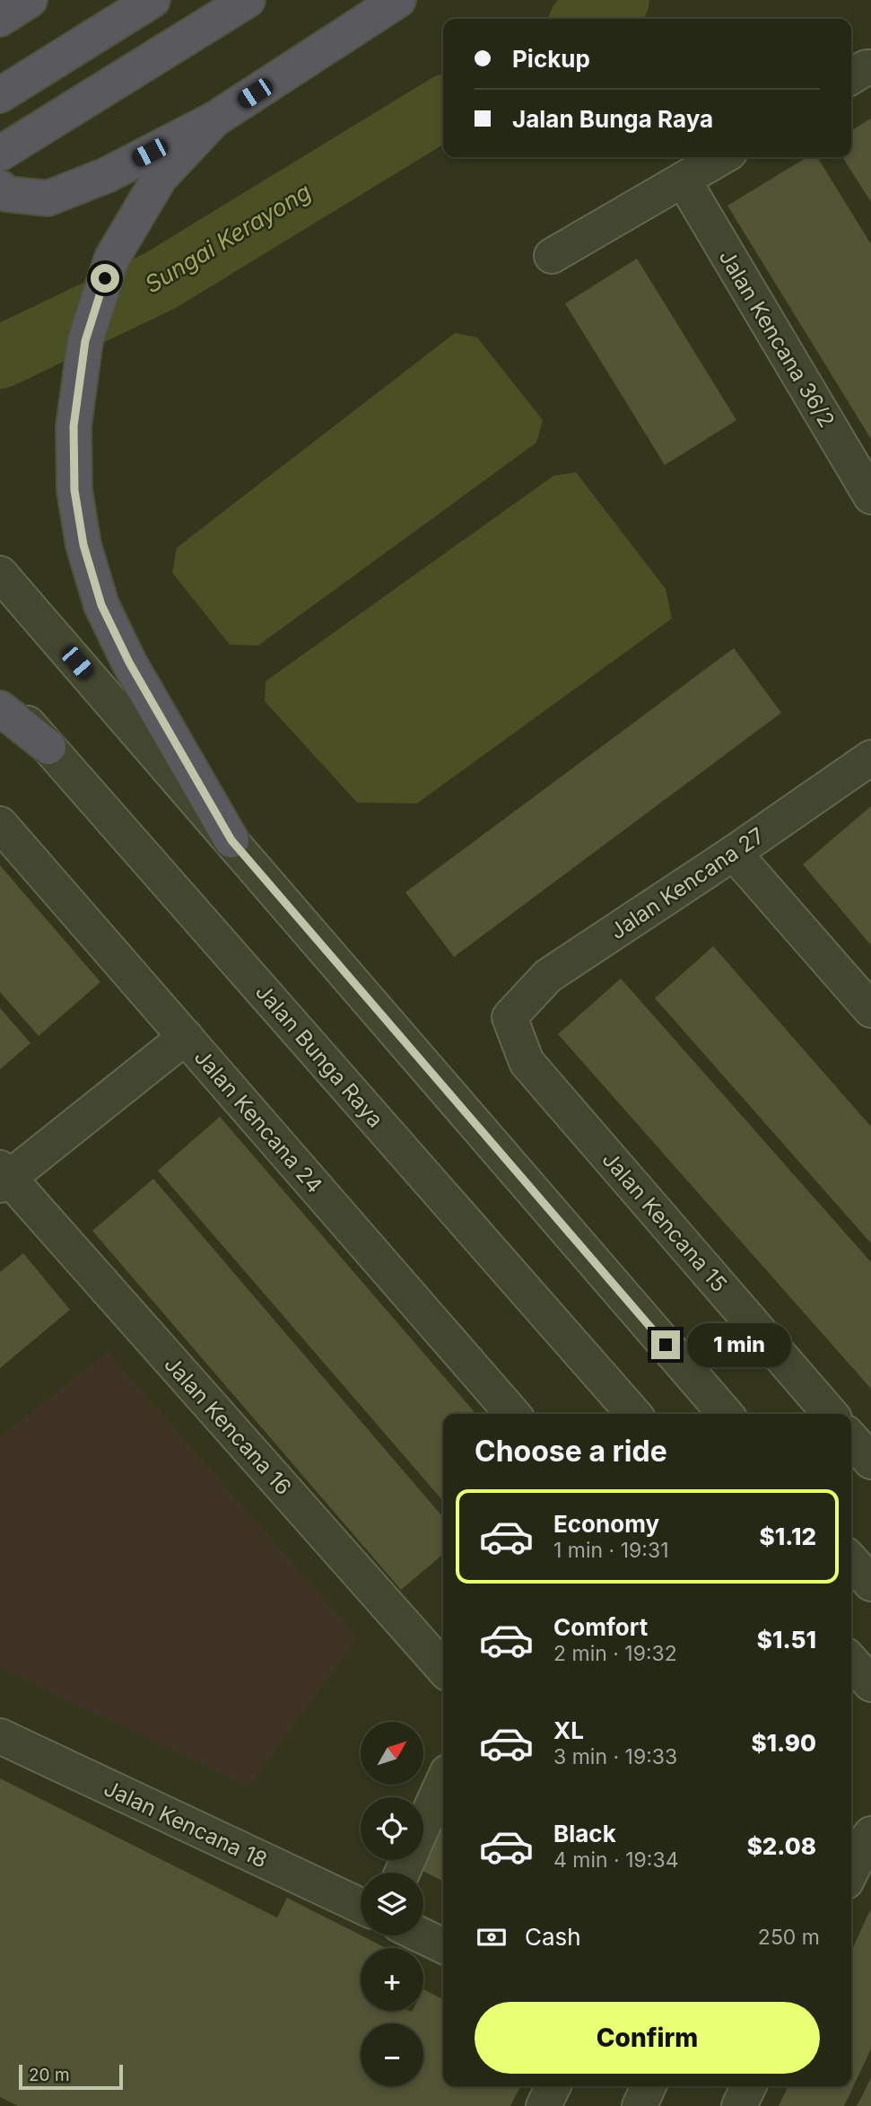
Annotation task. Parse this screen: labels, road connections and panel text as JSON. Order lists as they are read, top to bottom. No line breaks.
{"streets":{"street":["Jalan Kencana 36/2","Jalan Kencana 27","Jalan Bunga Raya","Jalan Kencana 24","Jalan Kencana 15","Jalan Kencana 16","Jalan Kencana 18"]},"crossings":[["Jalan Kencana 27","Jalan Kencana 15"]],"water":["Sungai Kerayong"],"scale_bar":"20 m","north":"top right","page":{"banner":["Pickup","Jalan Bunga Raya"],"bubble":"1 min","heading":"Choose a ride","list":[{"name":"Economy","note":"1 min · 19:31","value":"$1.12"},{"name":"Comfort","note":"2 min · 19:32","value":"$1.51"},{"name":"XL","note":"3 min · 19:33","value":"$1.90"},{"name":"Black","note":"4 min · 19:34","value":"$2.08"}],"map_buttons":["+","−"],"pay":["Cash","250 m"],"buttons":"Confirm","scale":"20 m"}}
